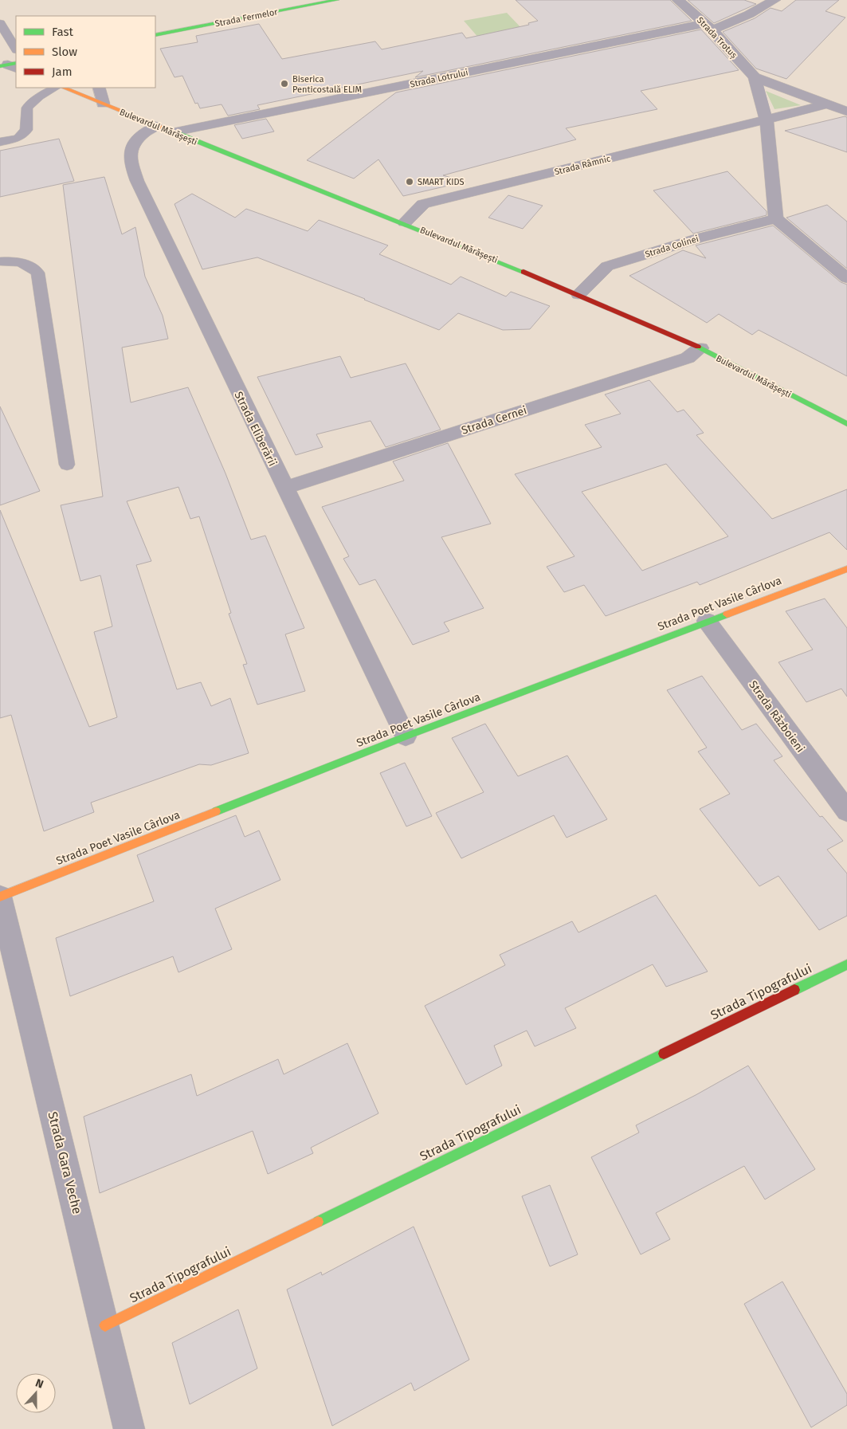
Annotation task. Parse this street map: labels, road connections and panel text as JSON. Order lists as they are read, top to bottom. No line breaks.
{"streets":{"street":["Strada Fermelor","Strada Trotuș","Strada Lotrului","Bulevardul Mărășești","Strada Râmnic","Strada Colinei","Strada Cernei","Strada Eliberării","Strada Poet Vasile Cârlova","Strada Războieni","Strada Tipografului","Strada Gara Veche"]},"crossings":[["Strada Trotuș","Strada Lotrului"],["Strada Trotuș","Strada Râmnic"],["Strada Lotrului","Bulevardul Mărășești"],["Bulevardul Mărășești","Strada Râmnic"],["Bulevardul Mărășești","Strada Colinei"],["Bulevardul Mărășești","Strada Cernei"],["Bulevardul Mărășești","Strada Eliberării"],["Strada Cernei","Strada Eliberării"],["Strada Eliberării","Strada Poet Vasile Cârlova"],["Strada Poet Vasile Cârlova","Strada Războieni"],["Strada Poet Vasile Cârlova","Strada Gara Veche"],["Strada Tipografului","Strada Gara Veche"]],"places":["Biserica Penticostală ELIM","SMART KIDS"],"legend":["Fast","Slow","Jam"],"north":"top"}
